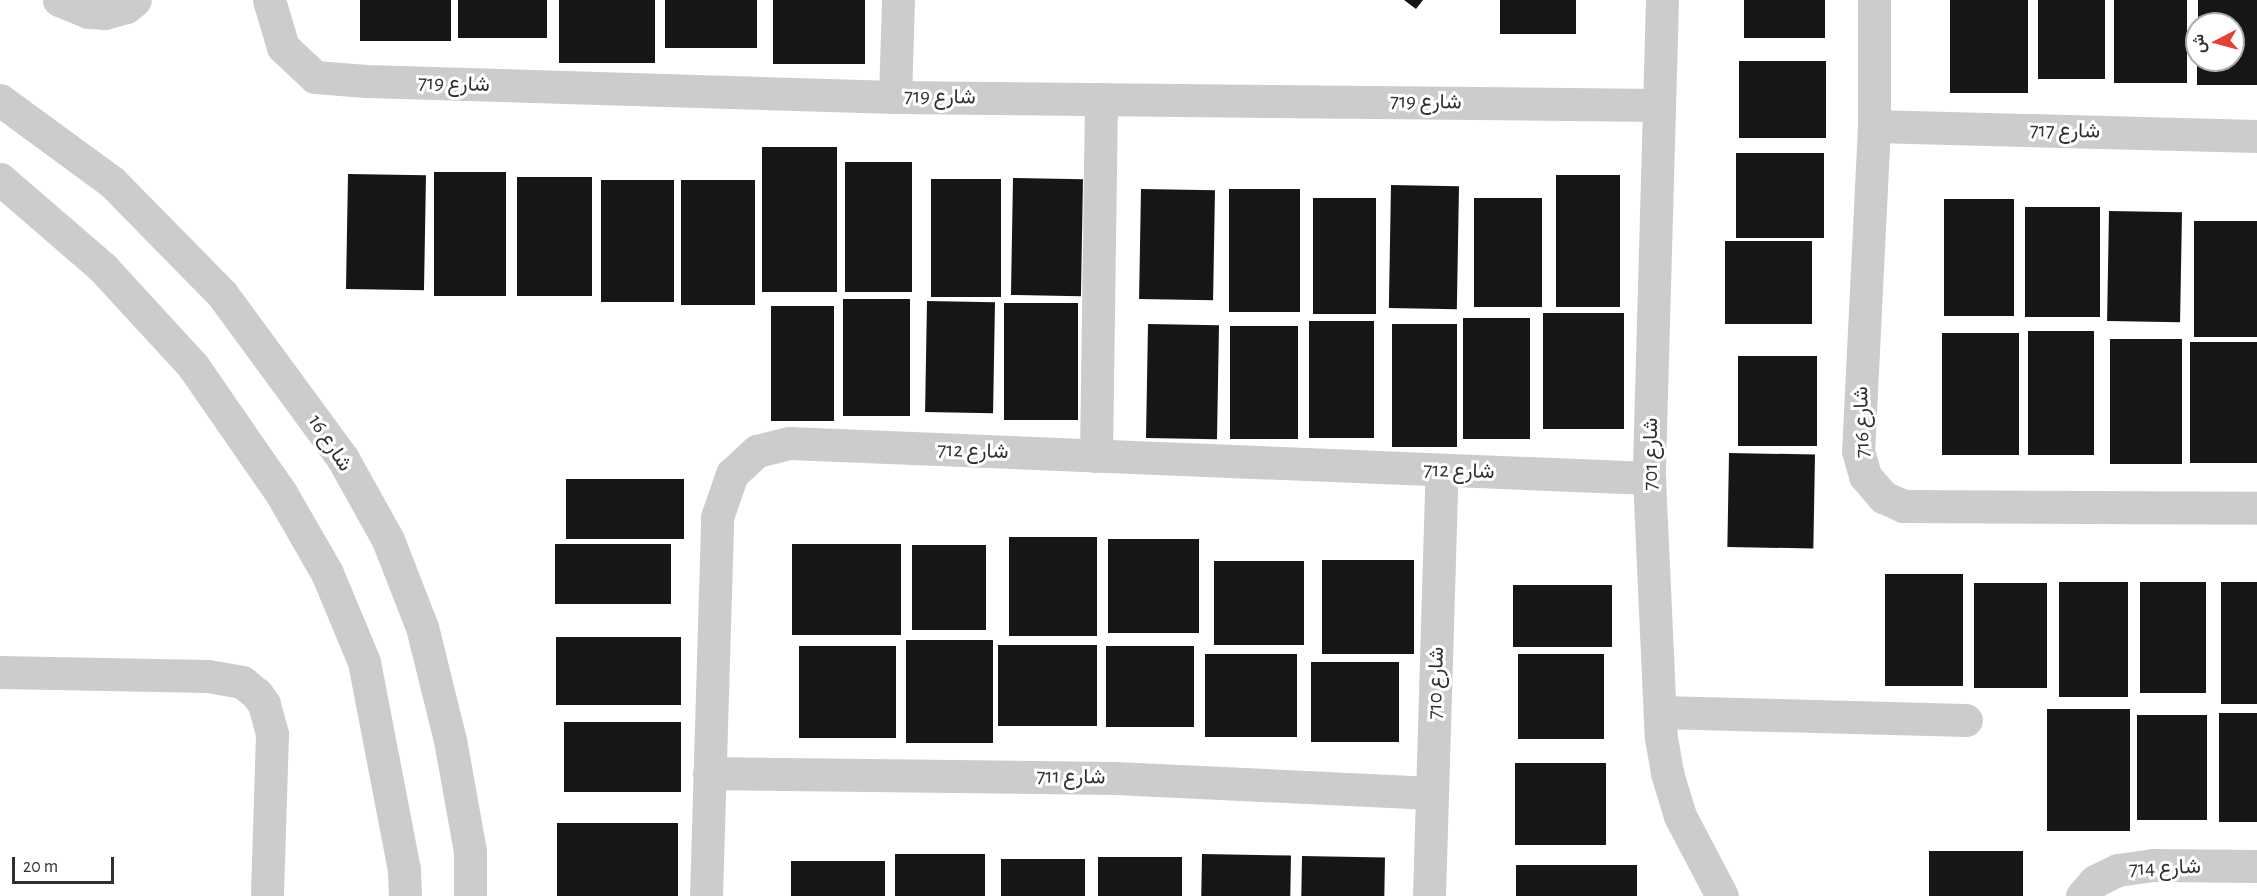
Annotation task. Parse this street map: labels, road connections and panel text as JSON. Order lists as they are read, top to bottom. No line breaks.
{"streets":{"street":["شارع 719","شارع 717","شارع 716","شارع 16","شارع 712","شارع 701","شارع 710","شارع 711","شارع 714"]},"crossings":[["شارع 719","شارع 701"],["شارع 717","شارع 716"],["شارع 712","شارع 701"],["شارع 712","شارع 710"],["شارع 712","شارع 711"],["شارع 710","شارع 711"]],"scale_bar":"20 m","north":"left"}
